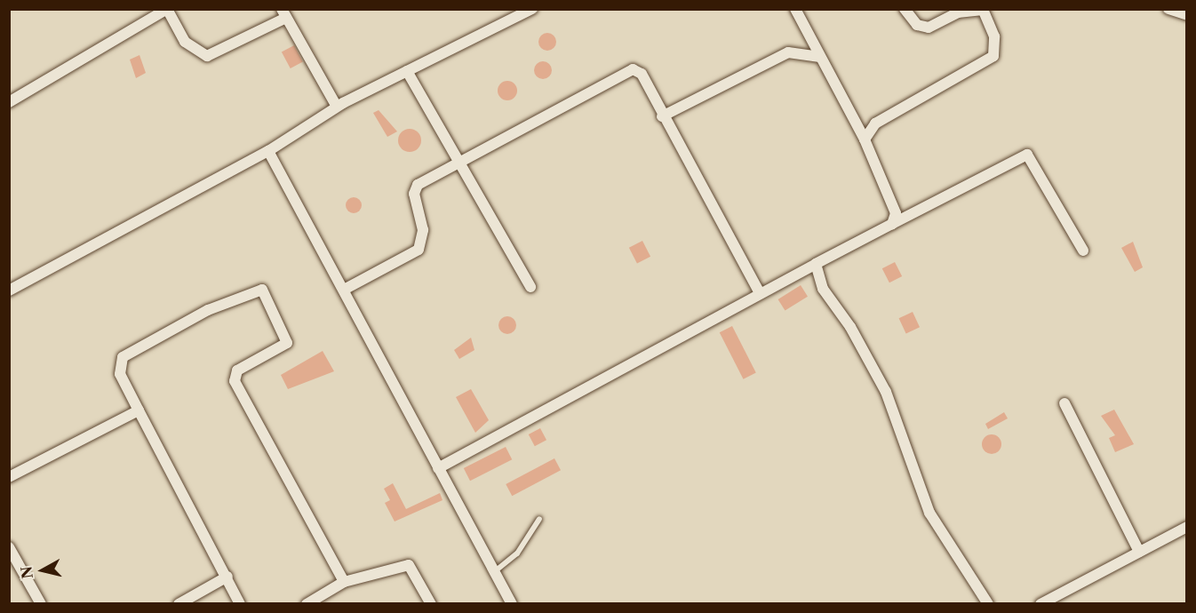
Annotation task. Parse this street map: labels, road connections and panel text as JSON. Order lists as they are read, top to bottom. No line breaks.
{"north":"left"}
